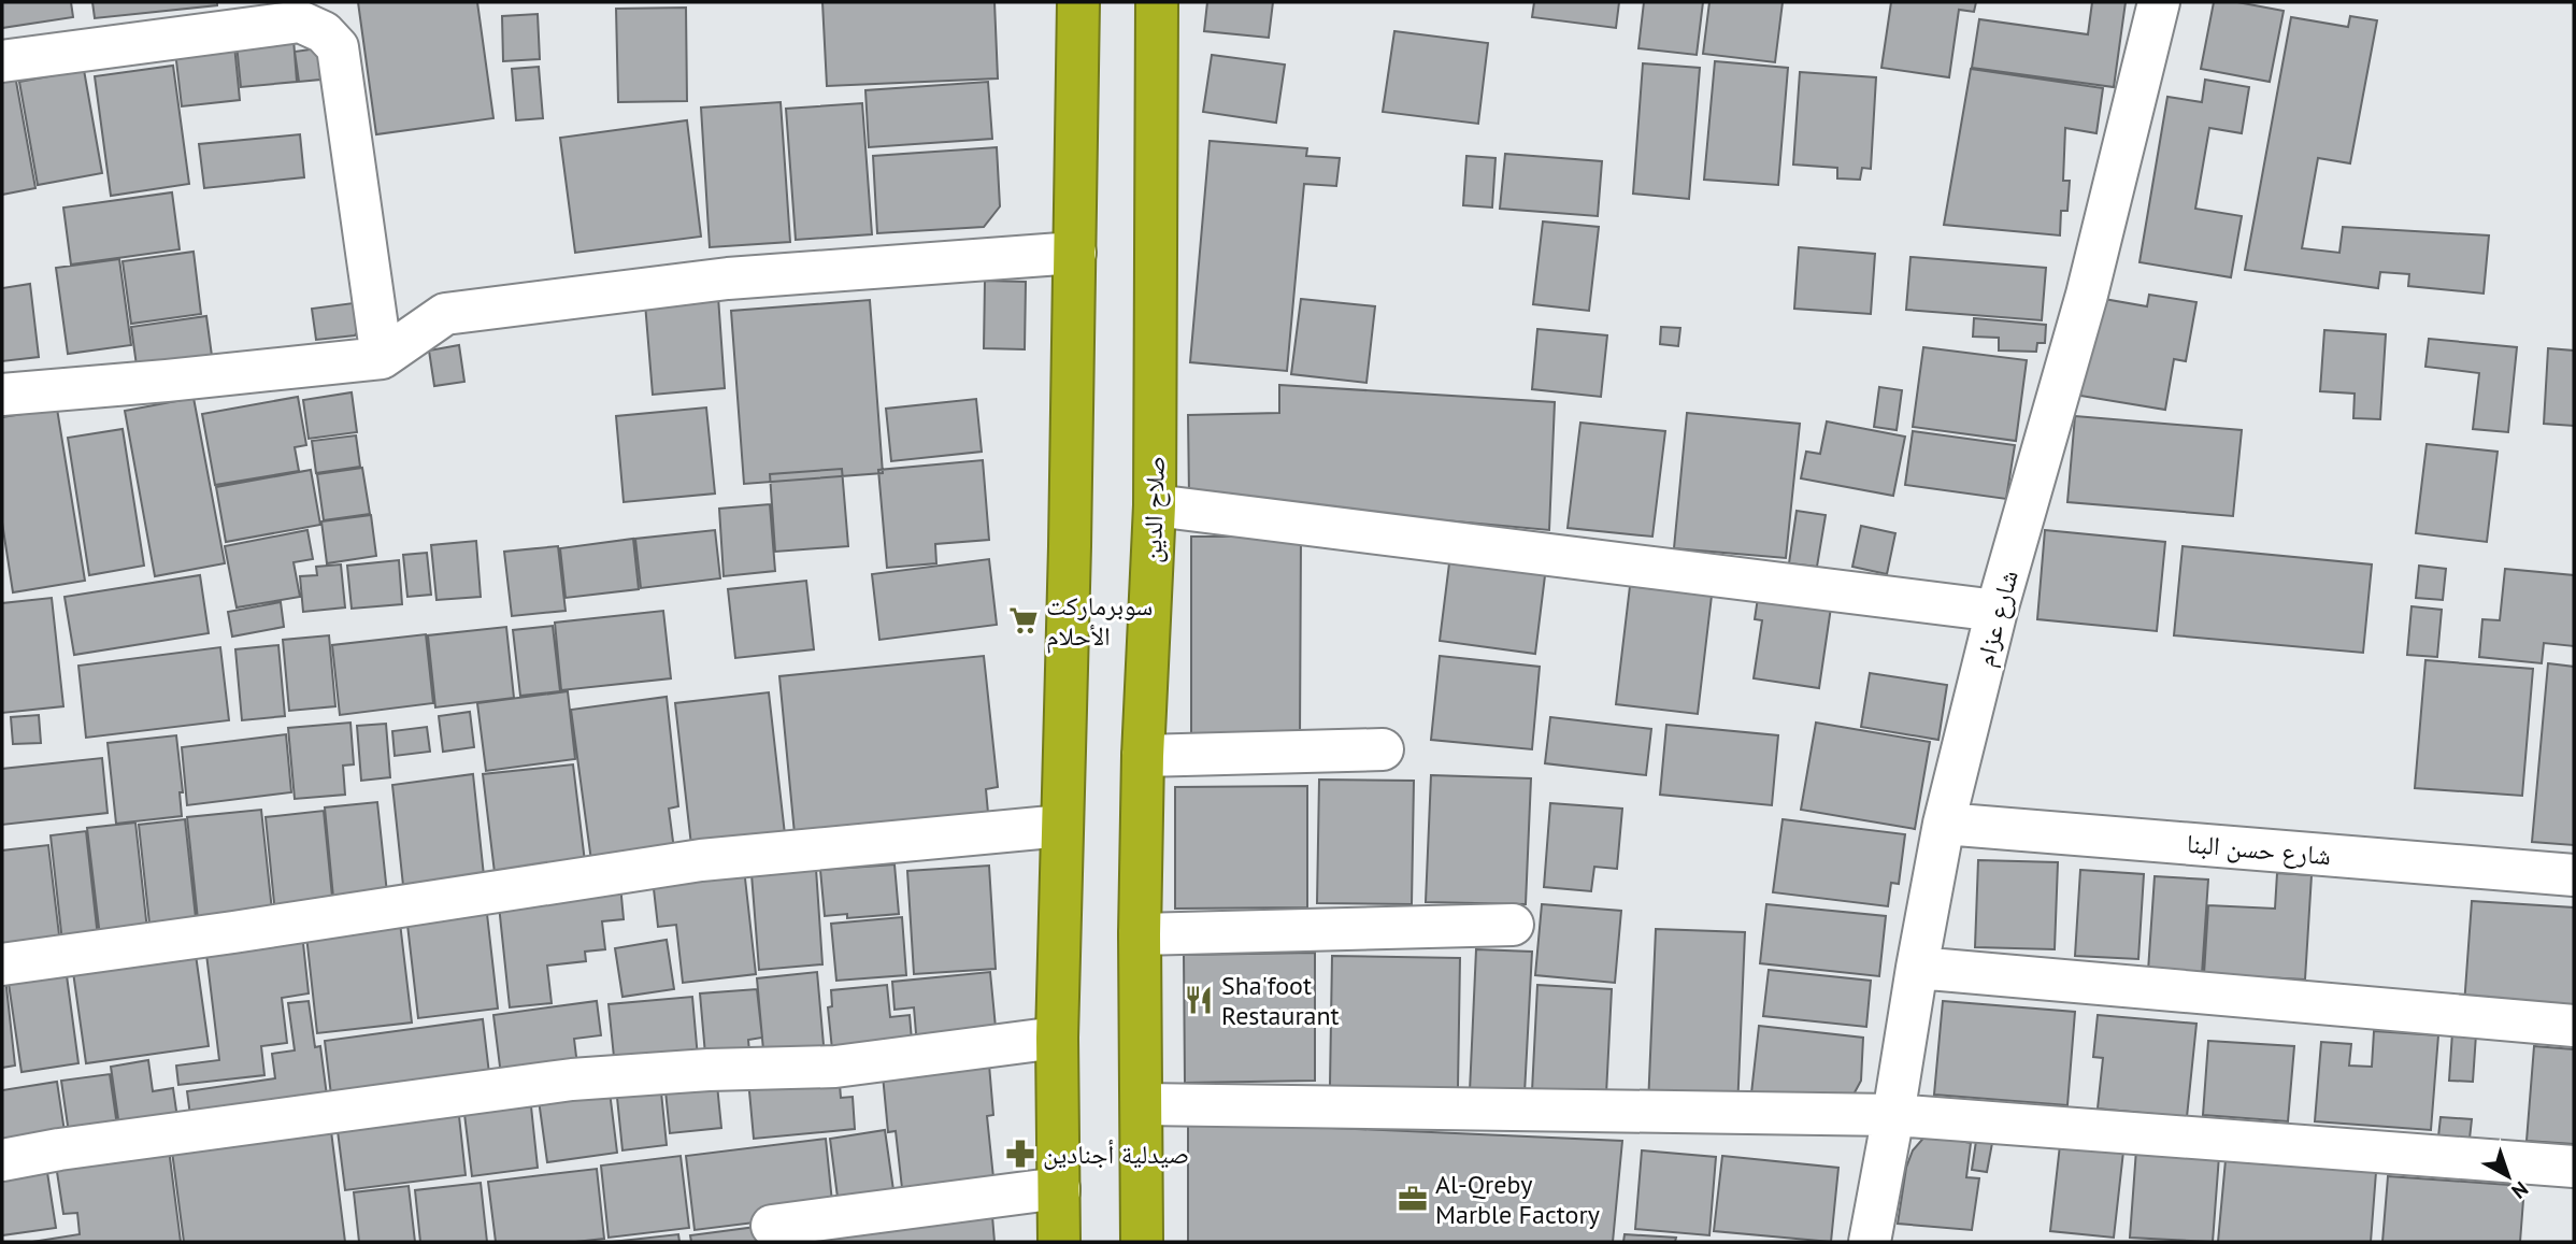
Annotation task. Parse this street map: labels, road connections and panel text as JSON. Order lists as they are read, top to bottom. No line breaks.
{"streets":{"highway":["صلاح الدين"],"street":["شارع عزام","شارع حسن البنا"]},"crossings":[["شارع عزام","شارع حسن البنا"]],"places":{"supermarket":["سوبرماركت الأحلام"],"restaurant":["Sha'foot Restaurant"],"pharmacy":["صيدلية أجنادين"],"office":["Al-Qreby Marble Factory"]},"north":"bottom right"}
